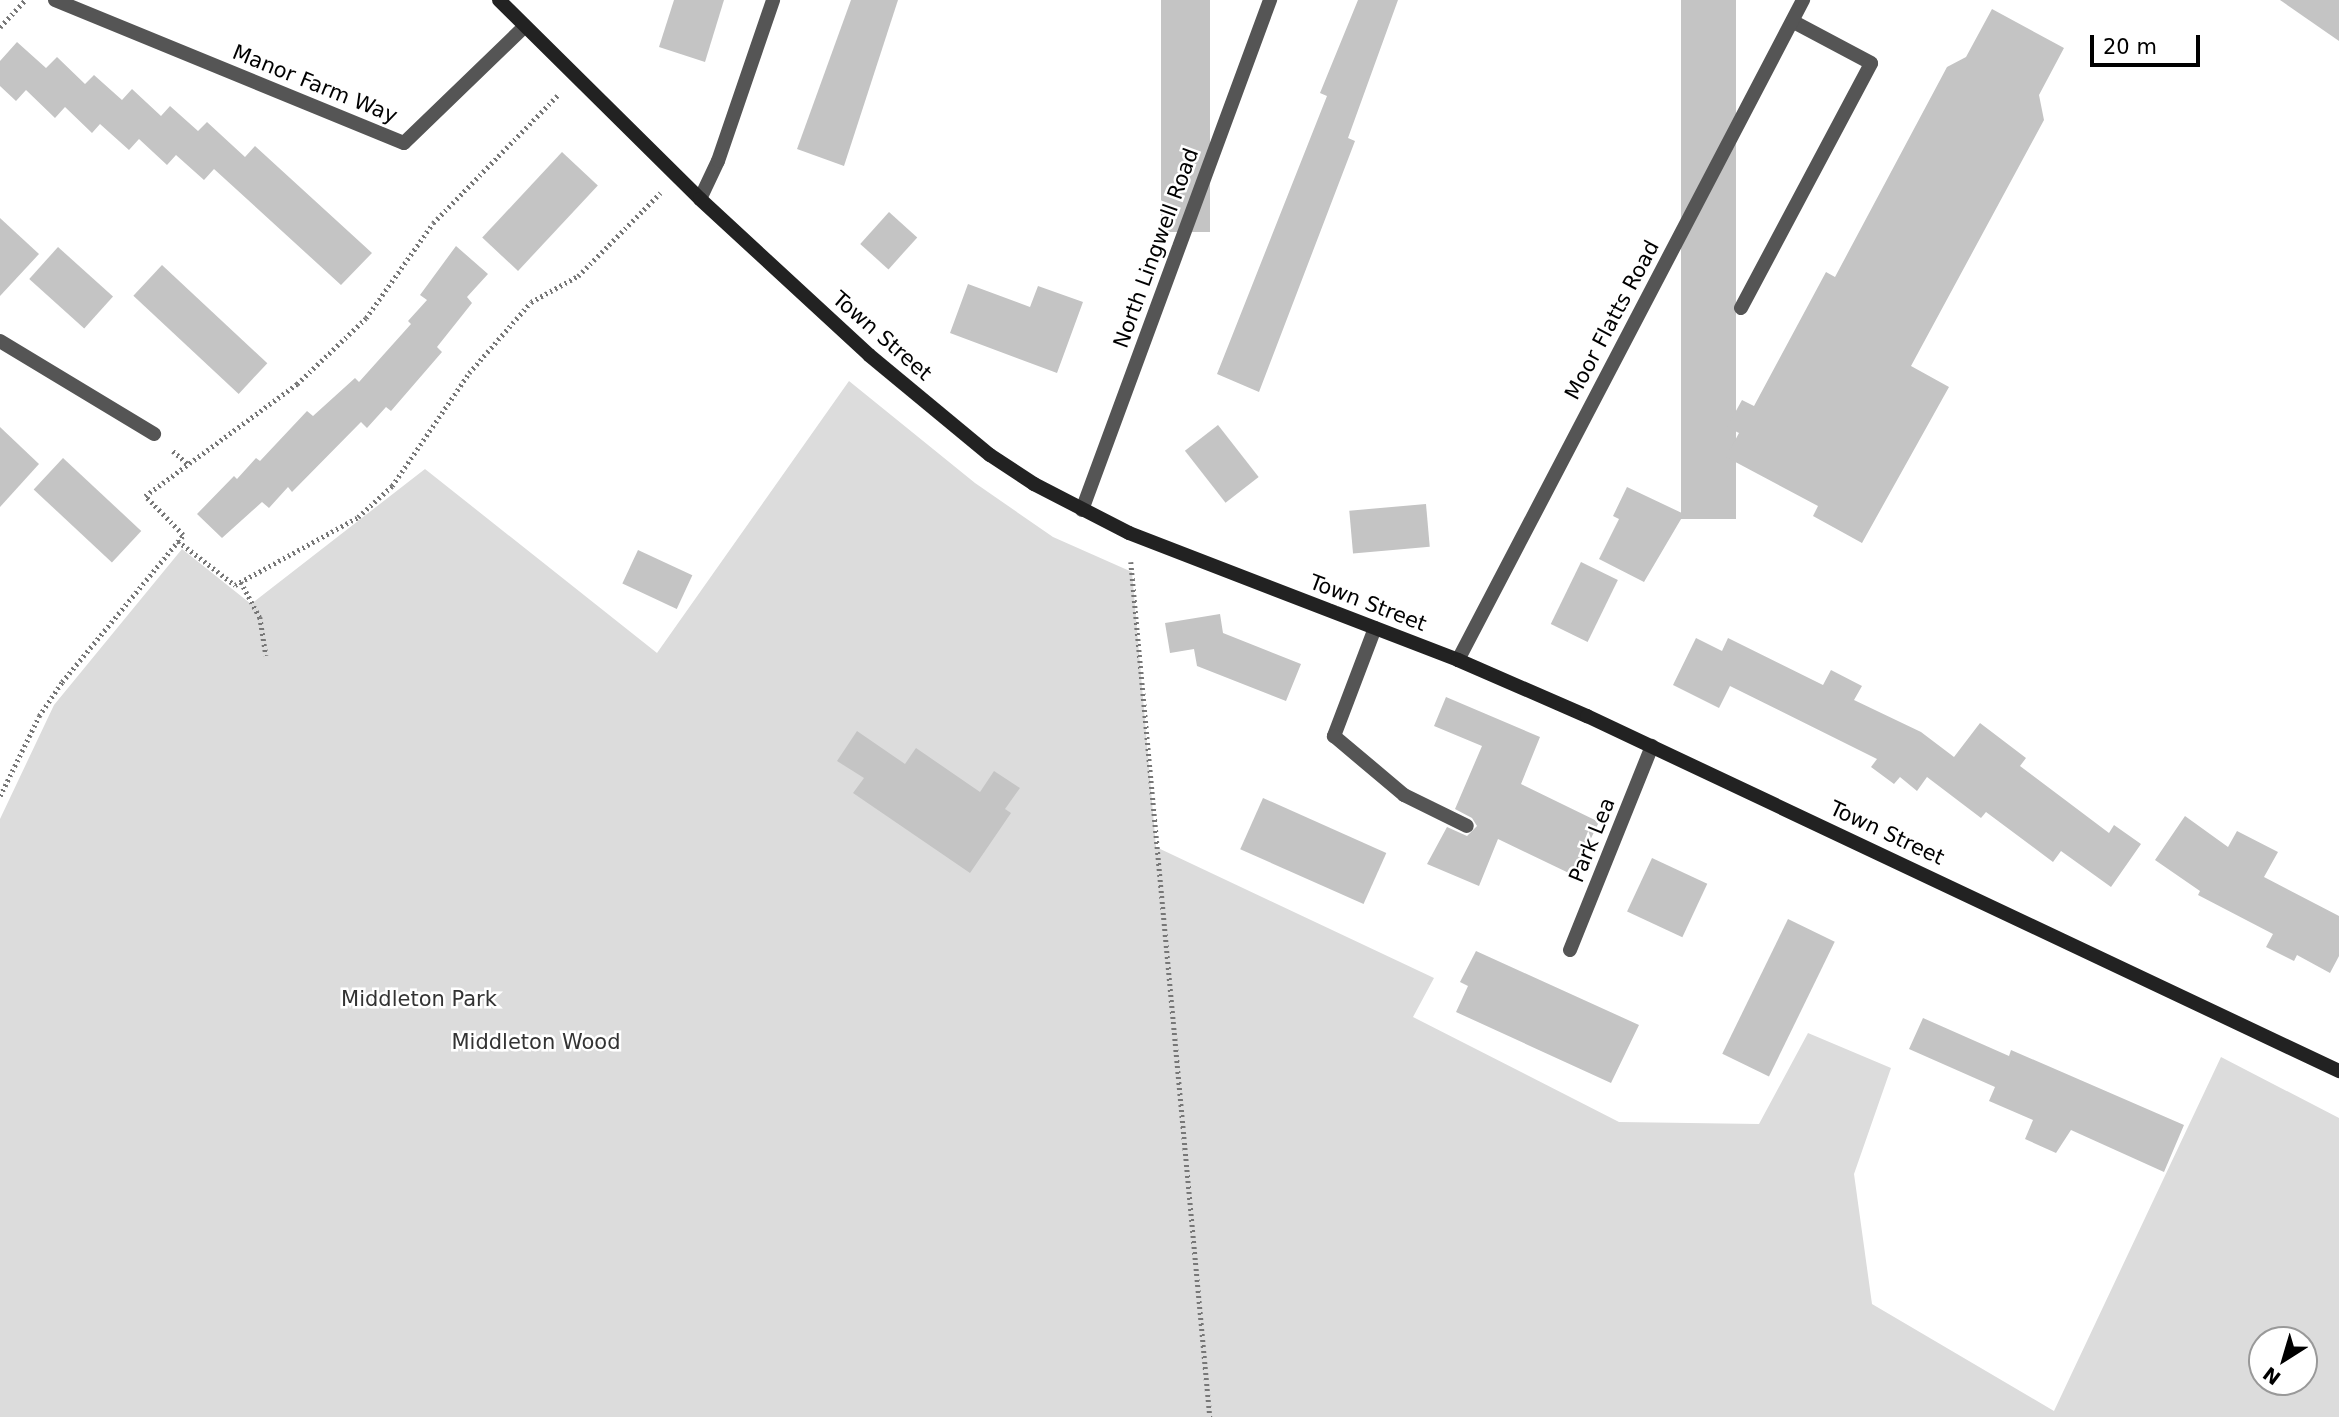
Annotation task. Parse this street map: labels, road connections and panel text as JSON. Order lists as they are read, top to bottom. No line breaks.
{"streets":{"street":["Manor Farm Way","North Lingwell Road","Moor Flatts Road","Town Street","Park Lea"]},"crossings":[["Manor Farm Way","Town Street"],["North Lingwell Road","Town Street"],["Moor Flatts Road","Town Street"],["Town Street","Park Lea"]],"parks":["Middleton Park","Middleton Wood"],"scale_bar":"20 m","north":"bottom left"}
